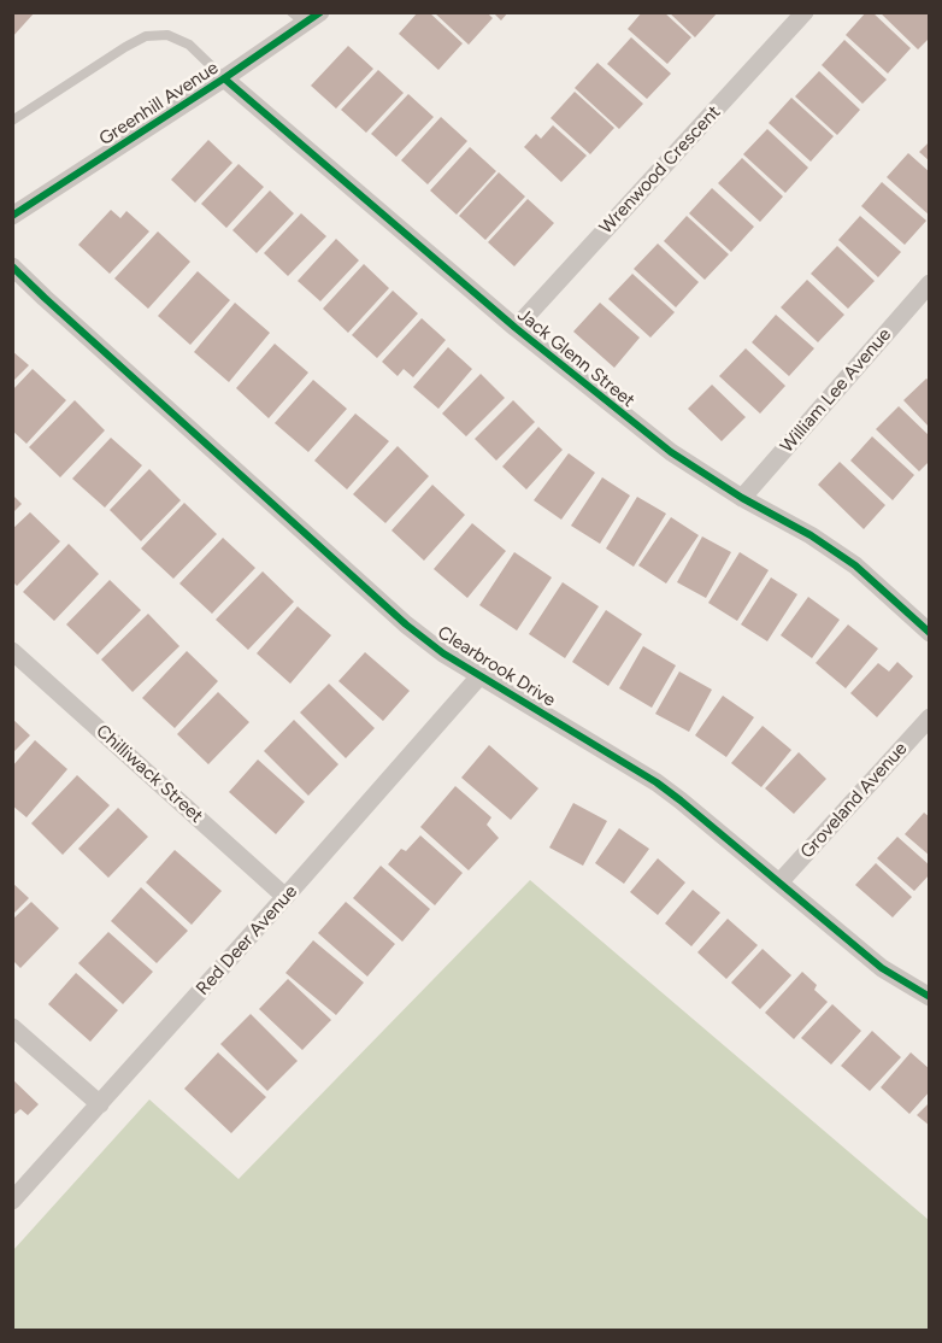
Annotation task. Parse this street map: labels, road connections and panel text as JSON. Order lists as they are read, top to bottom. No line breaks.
{"streets":{"street":["Greenhill Avenue","Wrenwood Crescent","Jack Glenn Street","William Lee Avenue","Clearbrook Drive","Chilliwack Street","Groveland Avenue","Red Deer Avenue"]},"crossings":[["Greenhill Avenue","Jack Glenn Street"],["Wrenwood Crescent","Jack Glenn Street"],["Jack Glenn Street","William Lee Avenue"],["Clearbrook Drive","Groveland Avenue"],["Clearbrook Drive","Red Deer Avenue"],["Chilliwack Street","Red Deer Avenue"]]}
